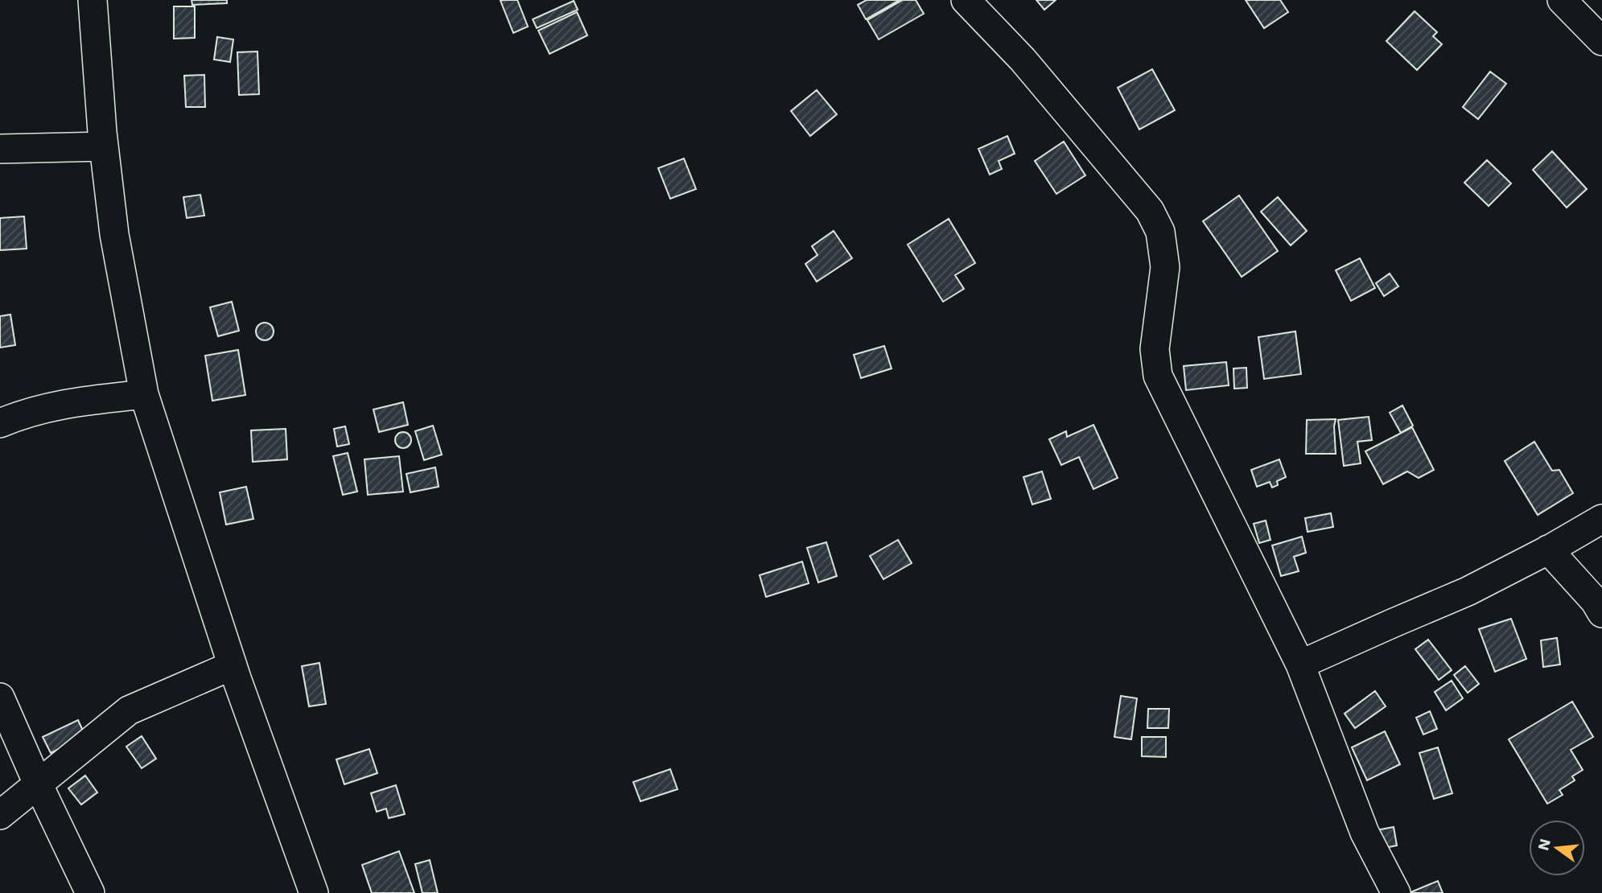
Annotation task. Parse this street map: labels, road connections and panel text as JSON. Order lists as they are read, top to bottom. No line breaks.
{"north":"left"}
